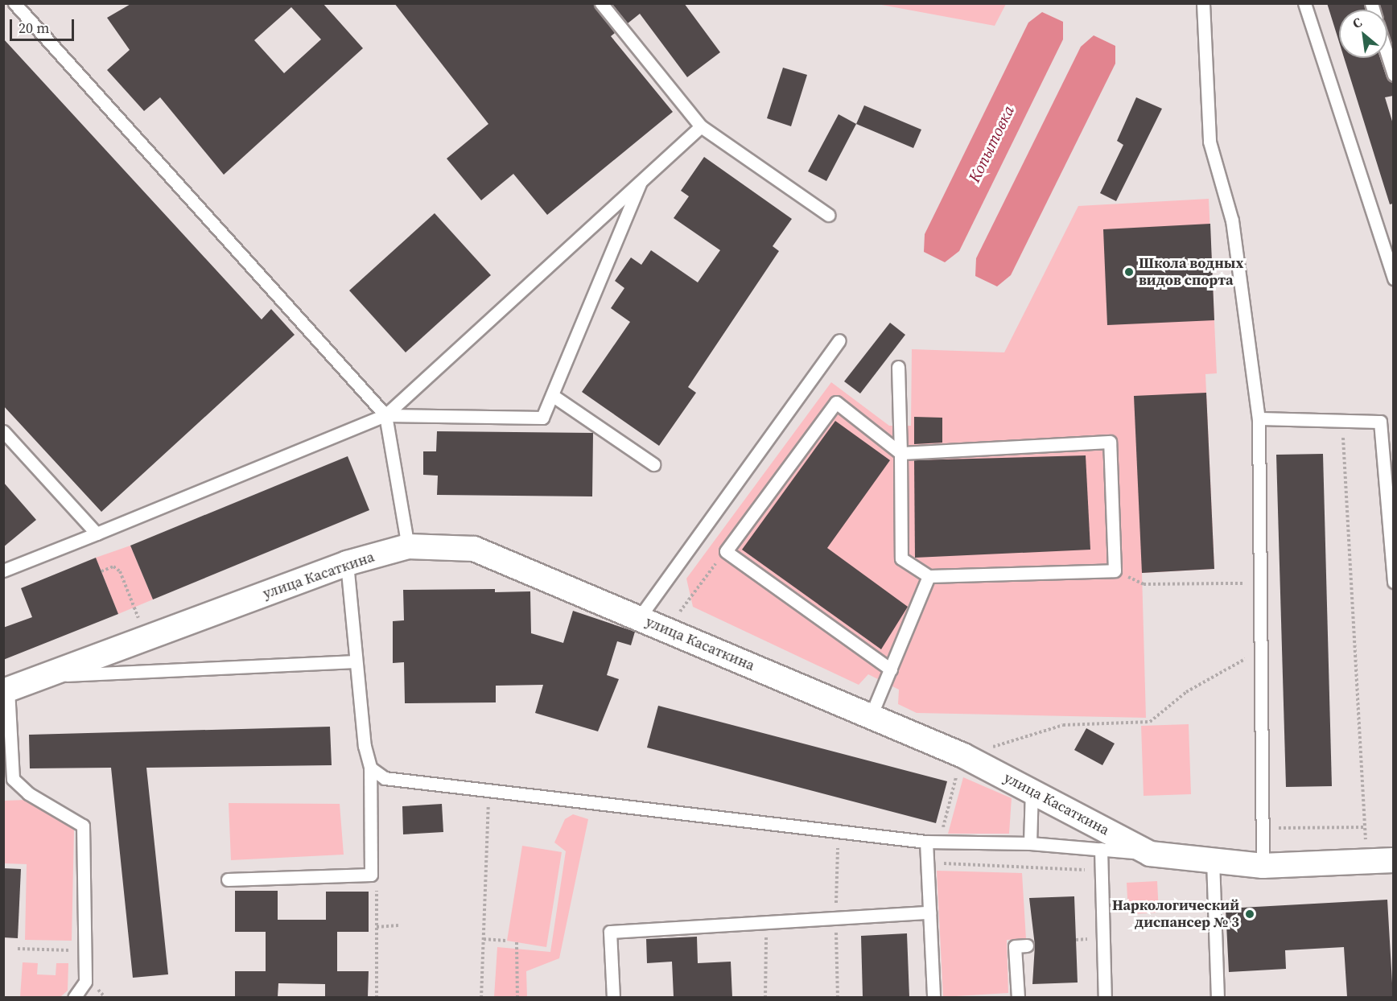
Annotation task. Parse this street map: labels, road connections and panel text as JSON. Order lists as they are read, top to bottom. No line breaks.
{"streets":{"street":["улица Касаткина"]},"water":["Копытовка"],"places":["Школа водных видов спорта","Наркологический диспансер № 3"],"scale_bar":"20 m","north":"top left"}
